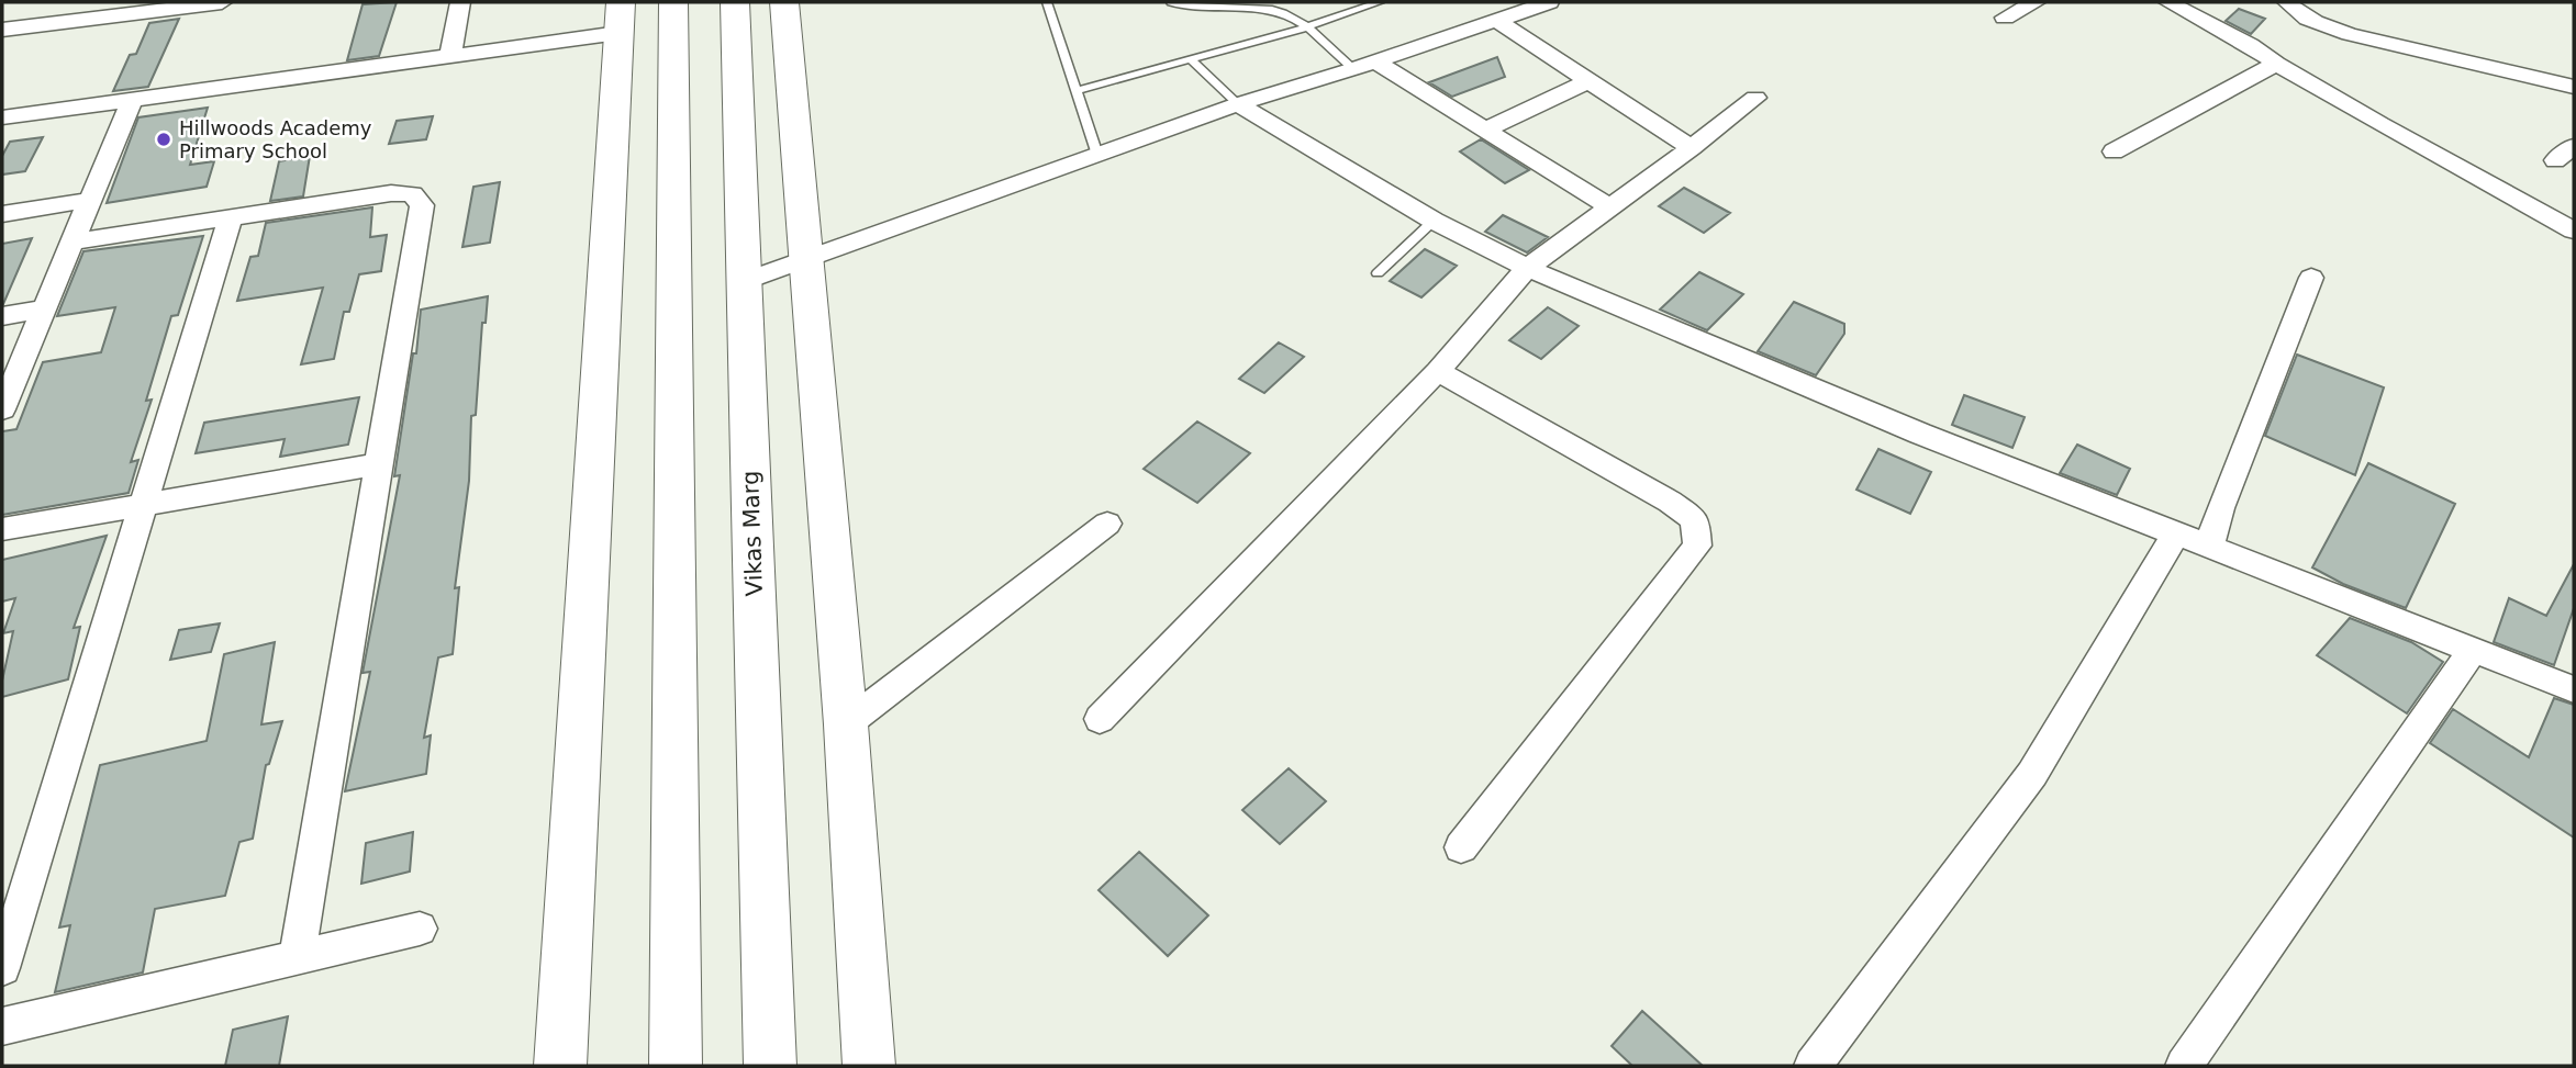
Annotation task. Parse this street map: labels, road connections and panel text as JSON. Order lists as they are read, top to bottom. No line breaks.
{"streets":{"main road":["Vikas Marg"]},"places":["Hillwoods Academy Primary School"]}
